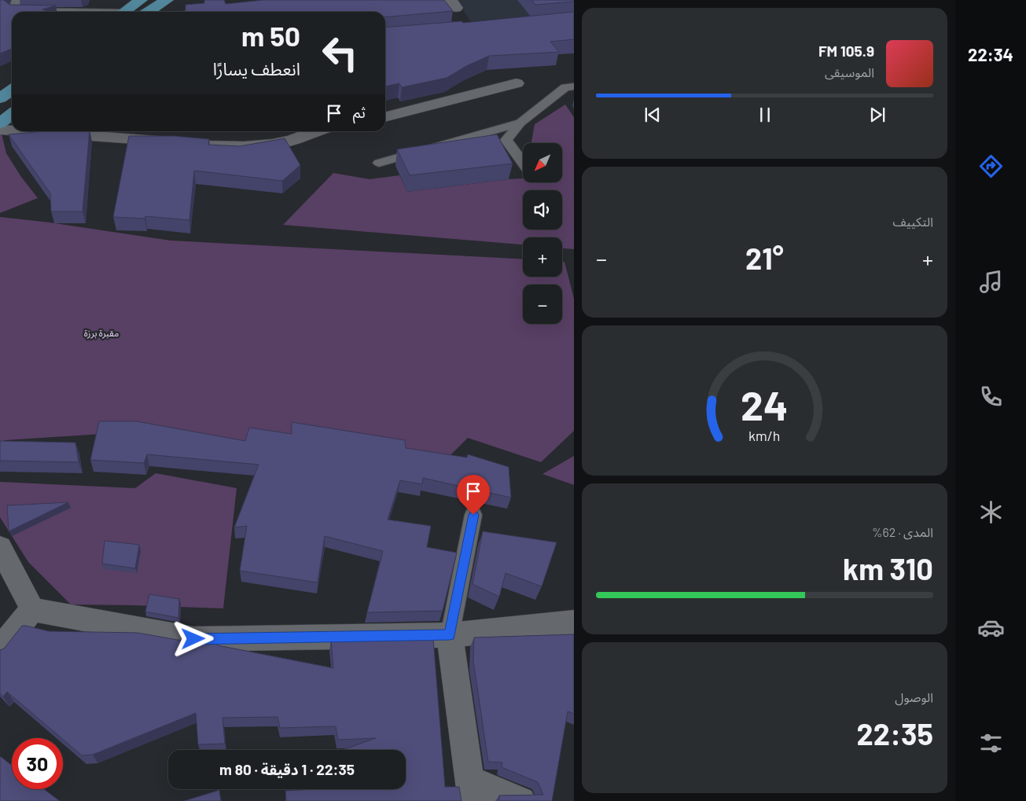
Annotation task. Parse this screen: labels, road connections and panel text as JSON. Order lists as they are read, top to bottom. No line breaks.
{"parks":["مقبرة برزة"],"north":"bottom left","page":{"tabs":"22:34","turn":["50 m","انعطف يسارًا"],"song":["105.9 FM","الموسيقى"],"then":"ثم","map_buttons":["+","−"],"tile":["التكييف",["المدى · 62%","310 km"],["الوصول","22:35"]],"heat":["−","21°","+"],"limit":"30","trip":"22:35 · 1 دقيقة · 80 m","gauge":["24","km/h"]}}
